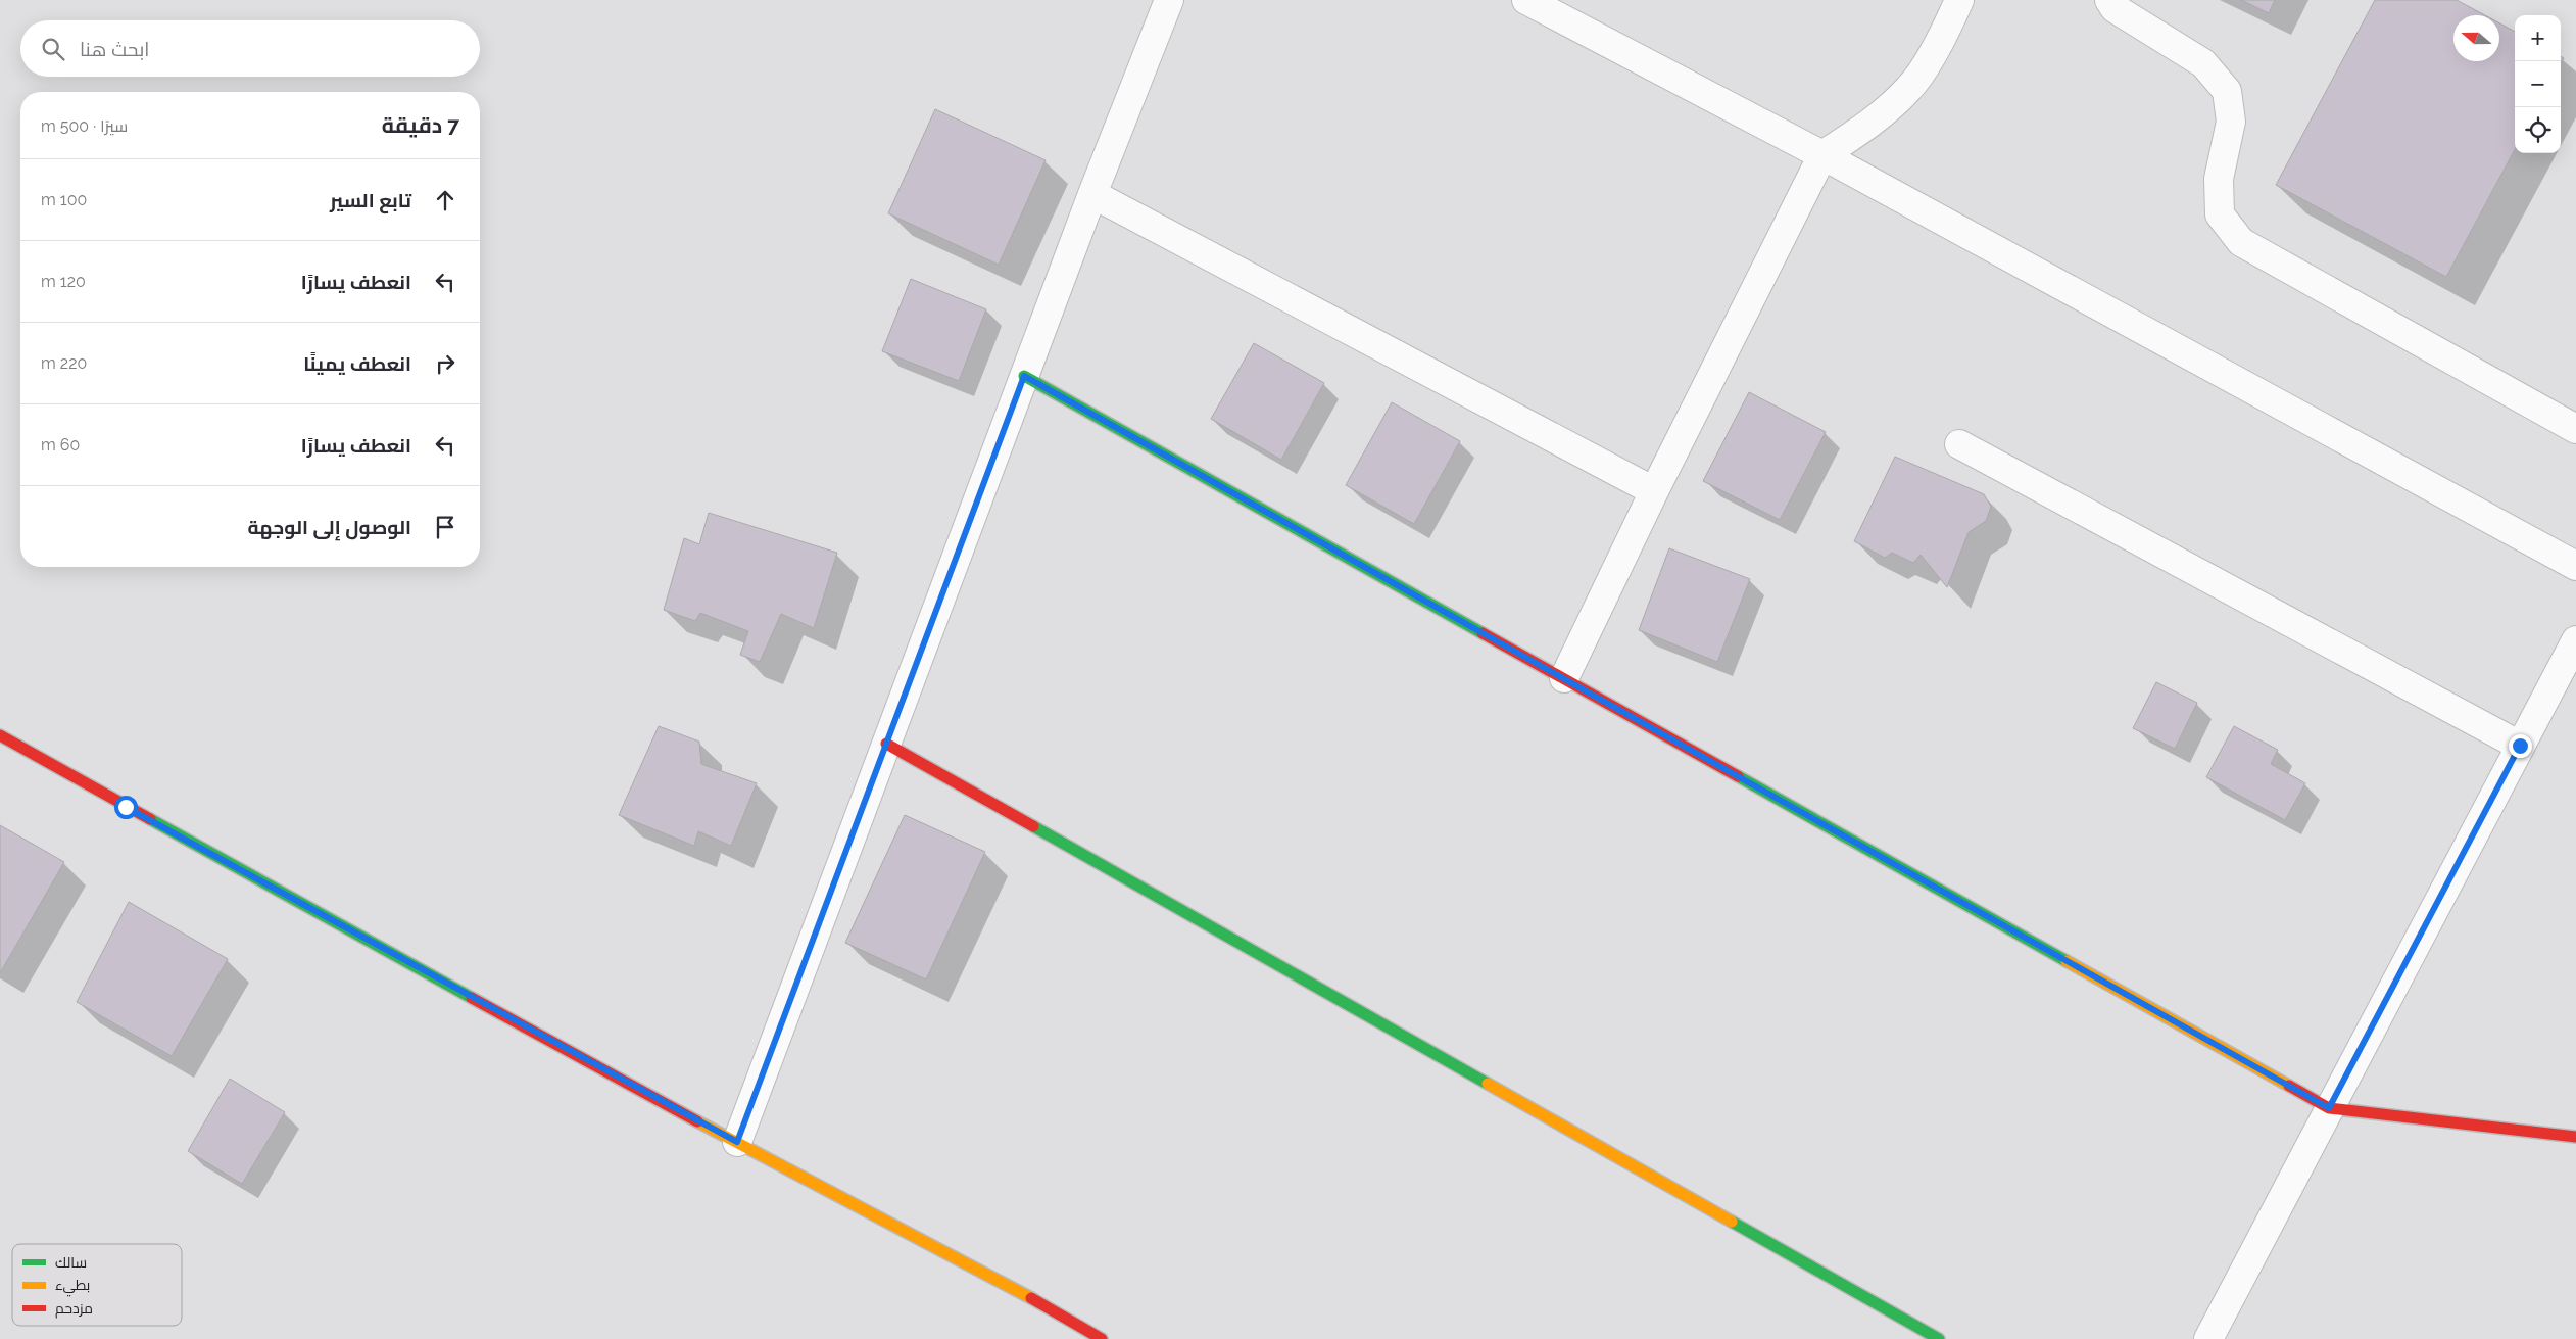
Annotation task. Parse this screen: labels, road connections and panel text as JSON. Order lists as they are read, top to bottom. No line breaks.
{"legend":["سالك","بطيء","مزدحم"],"north":"left","page":{"map_buttons":["+","−"],"search":"ابحث هنا","heading":["7 دقيقة","سيرًا · 500 m"],"list":[["تابع السير","100 m"],["انعطف يسارًا","120 m"],["انعطف يمينًا","220 m"],["انعطف يسارًا","60 m"],"الوصول إلى الوجهة"]}}
